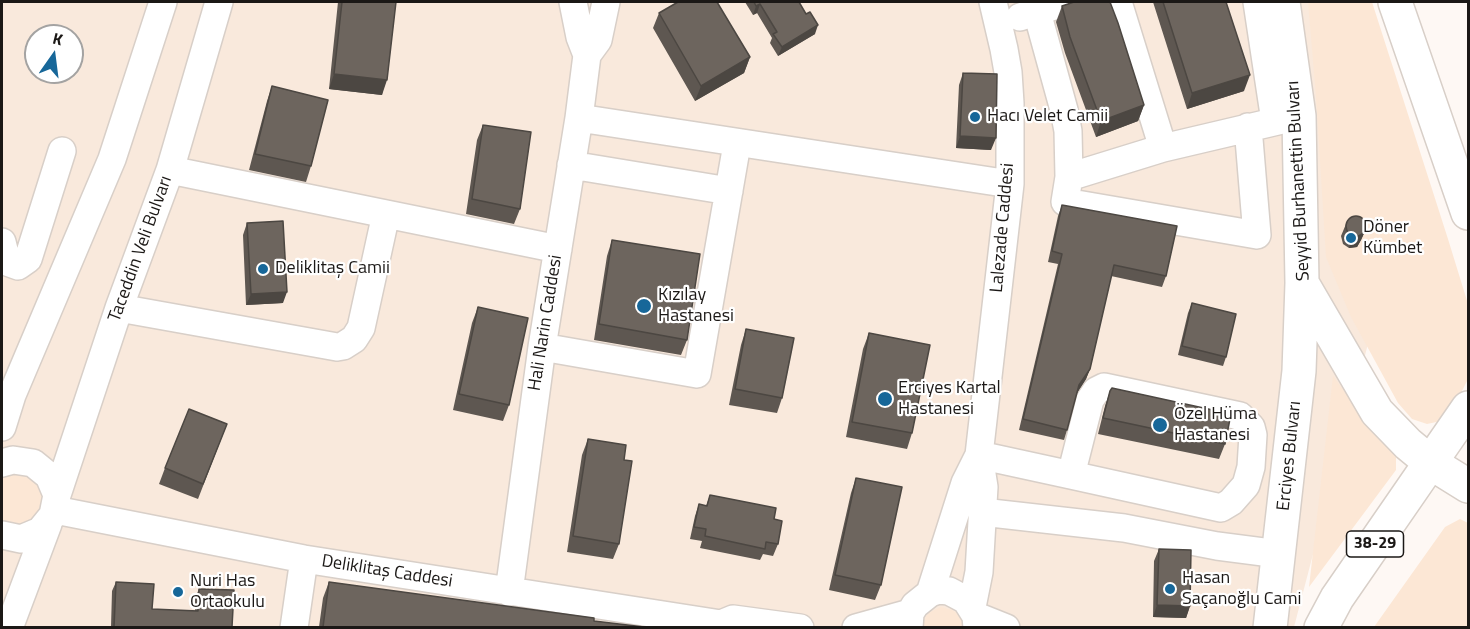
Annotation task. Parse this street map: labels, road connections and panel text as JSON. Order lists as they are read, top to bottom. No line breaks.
{"streets":{"main road":["Seyyid Burhanettin Bulvarı","Erciyes Bulvarı","38-29"],"street":["Lalezade Caddesi","Taceddin Veli Bulvarı","Hali Narin Caddesi","Deliklitaş Caddesi"]},"crossings":[["Seyyid Burhanettin Bulvarı","Erciyes Bulvarı"],["Seyyid Burhanettin Bulvarı","38-29"],["Taceddin Veli Bulvarı","Deliklitaş Caddesi"],["Hali Narin Caddesi","Deliklitaş Caddesi"]],"places":["Hacı Velet Camii","Döner Kümbet","Deliklitaş Camii","Kızılay Hastanesi","Erciyes Kartal Hastanesi","Özel Hüma Hastanesi","Hasan Saçanoğlu Cami","Nuri Has Ortaokulu"],"north":"top"}
